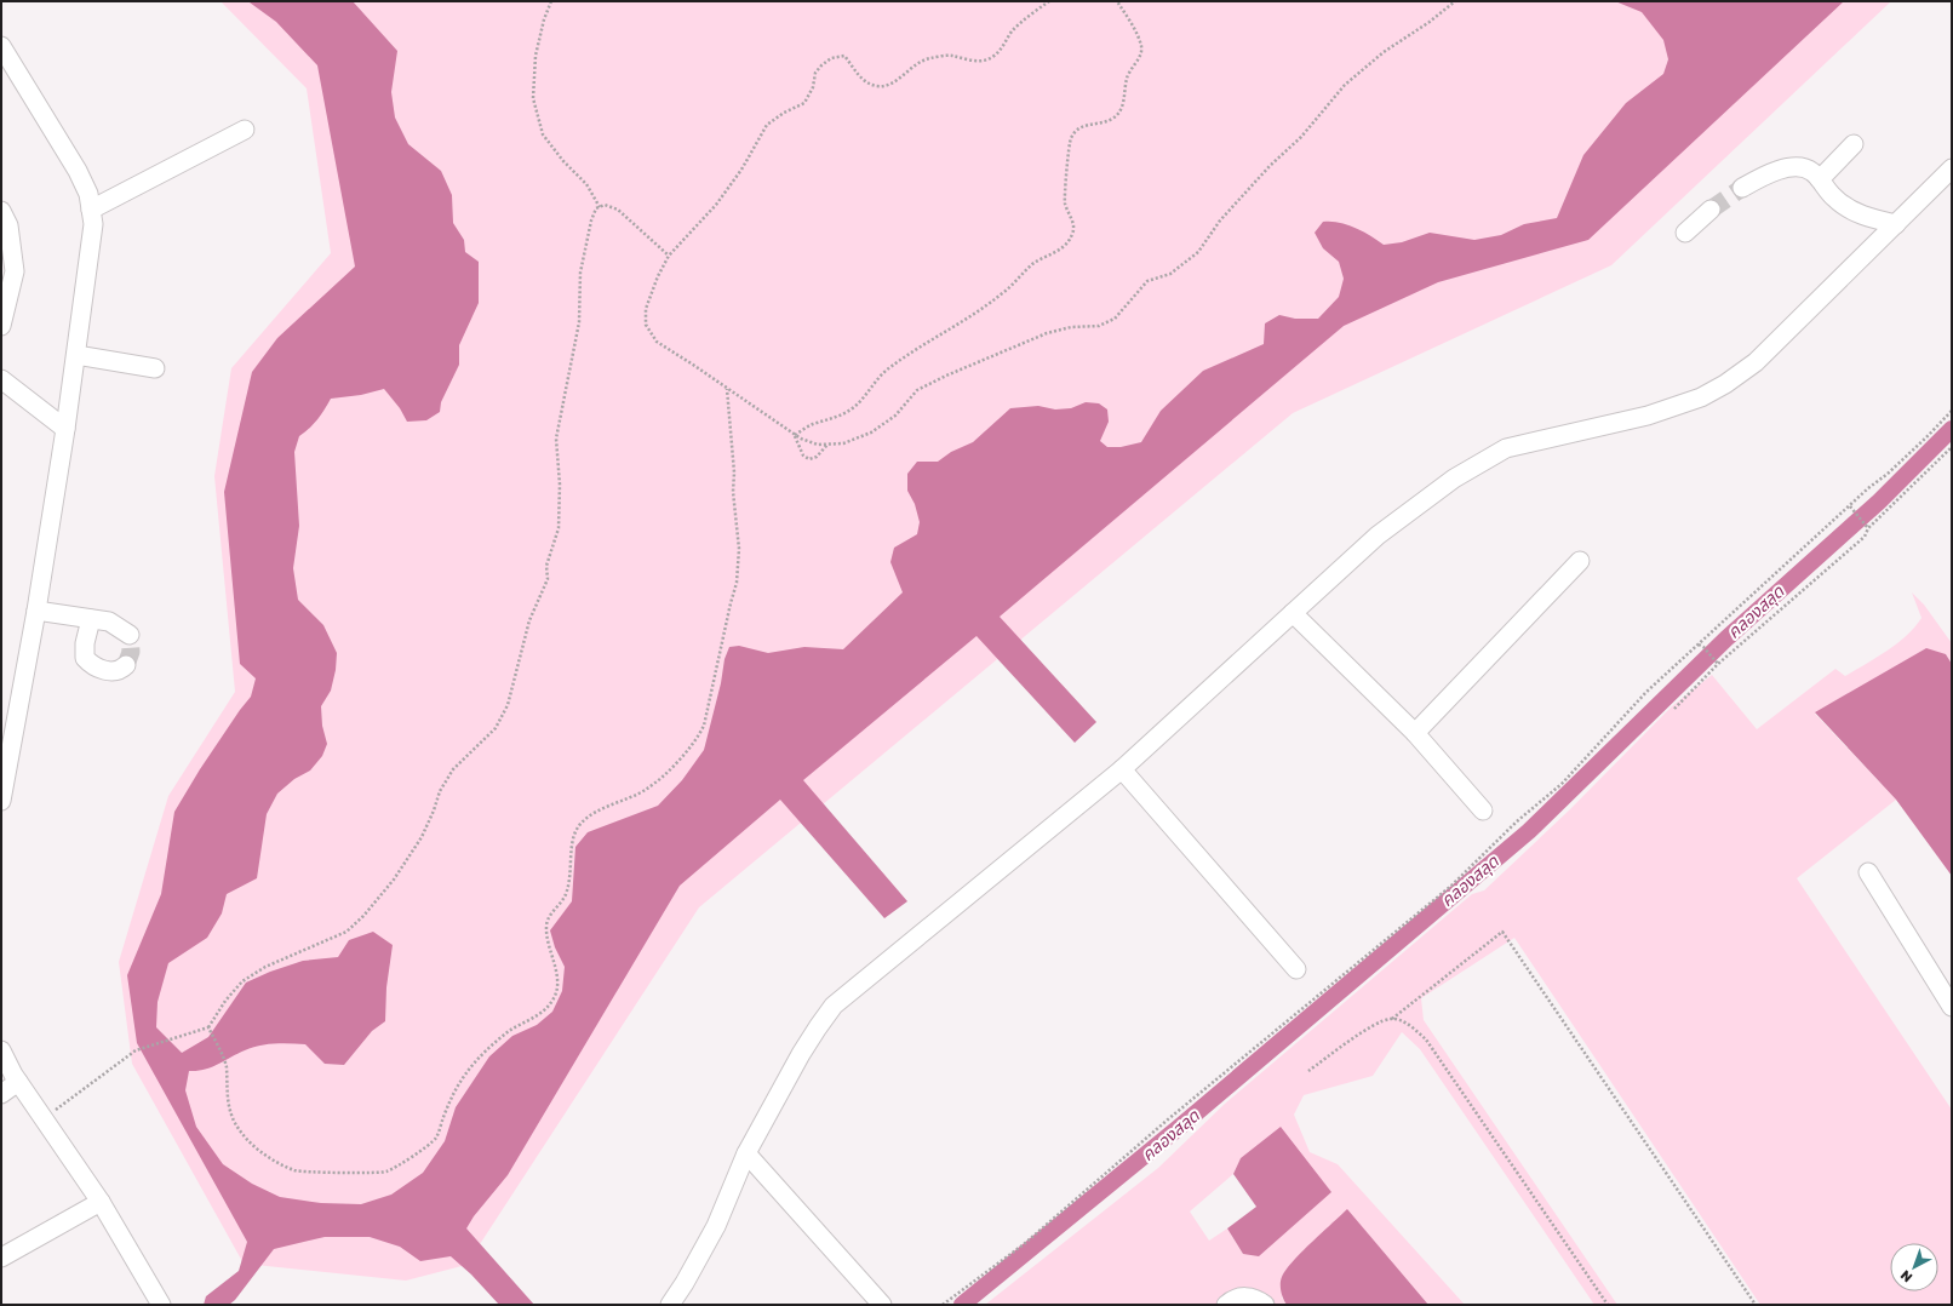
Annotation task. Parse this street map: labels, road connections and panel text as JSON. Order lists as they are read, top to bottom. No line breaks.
{"water":["คลองสลุด"],"north":"bottom left"}
